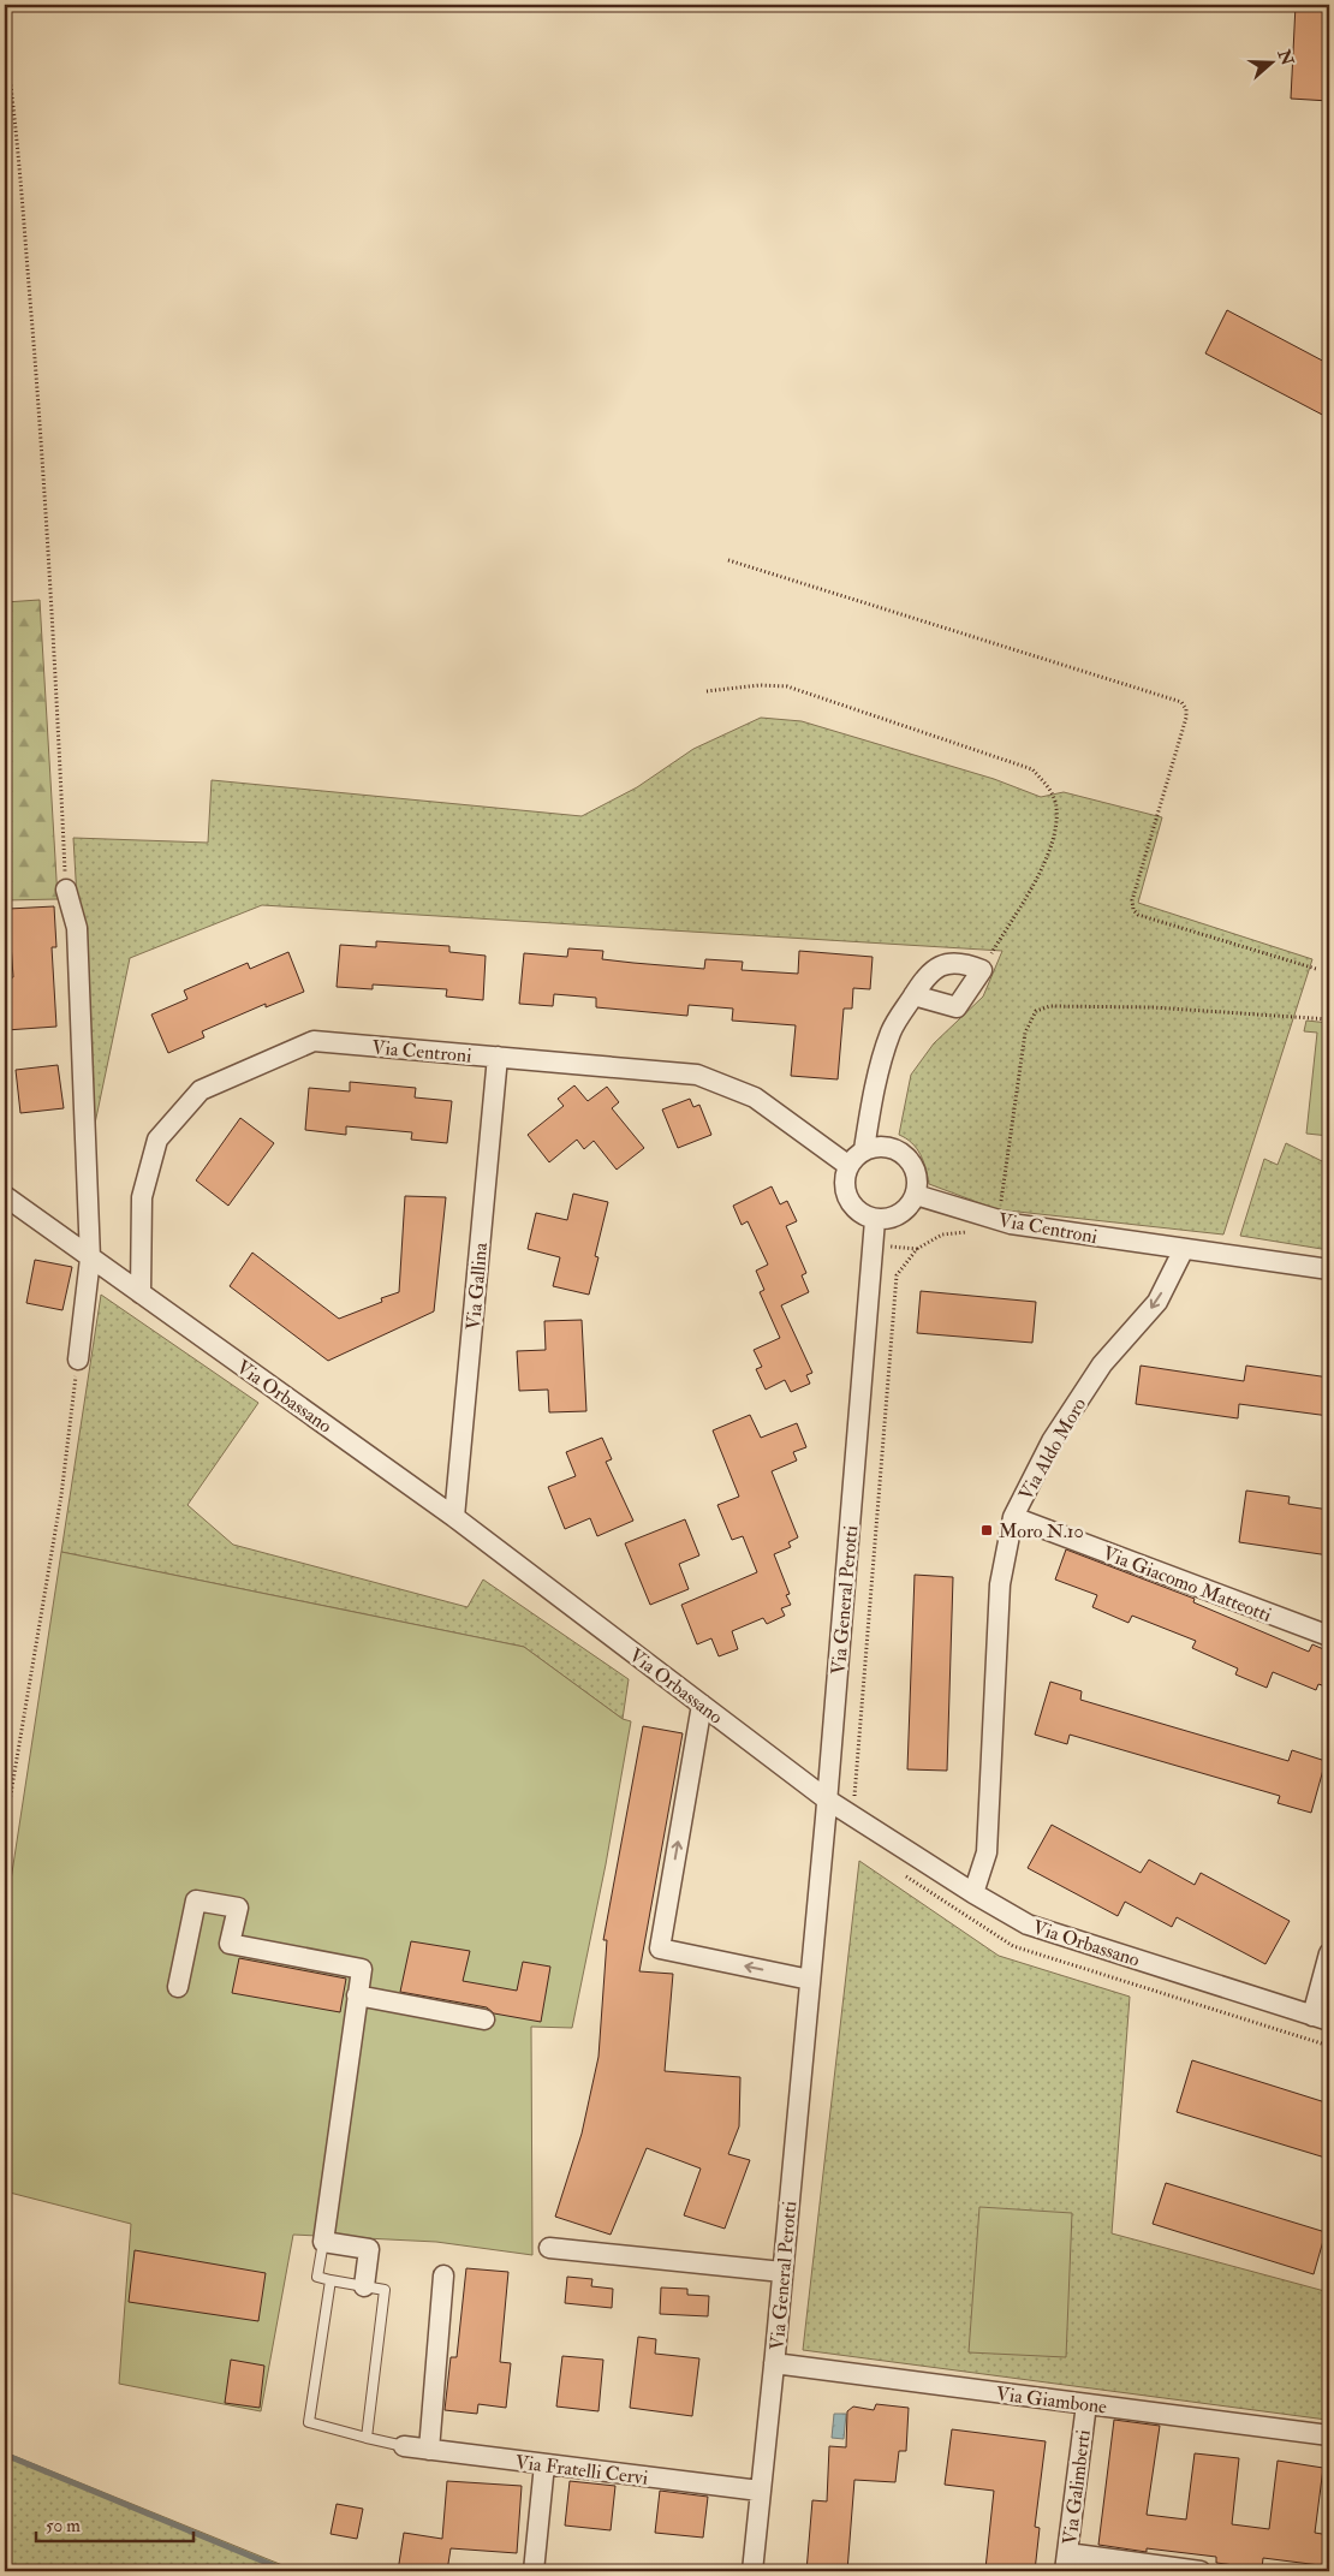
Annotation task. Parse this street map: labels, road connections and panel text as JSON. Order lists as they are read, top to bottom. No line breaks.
{"streets":{"street":["Via Centroni","Via Gallina","Via Orbassano","Via Aldo Moro","Via Giacomo Matteotti","Via General Perotti","Via Giambone","Via Fratelli Cervi","Via Galimberti"]},"crossings":[["Via Centroni","Via Gallina"],["Via Centroni","Via Orbassano"],["Via Centroni","Via Aldo Moro"],["Via Centroni","Via General Perotti"],["Via Gallina","Via Orbassano"],["Via Orbassano","Via Aldo Moro"],["Via Orbassano","Via General Perotti"],["Via Aldo Moro","Via Giacomo Matteotti"],["Via General Perotti","Via Giambone"],["Via General Perotti","Via Fratelli Cervi"],["Via Giambone","Via Galimberti"]],"one_way":["Via Aldo Moro"],"places":{"transit":["Moro N.10"]},"scale_bar":"50 m","north":"right"}
